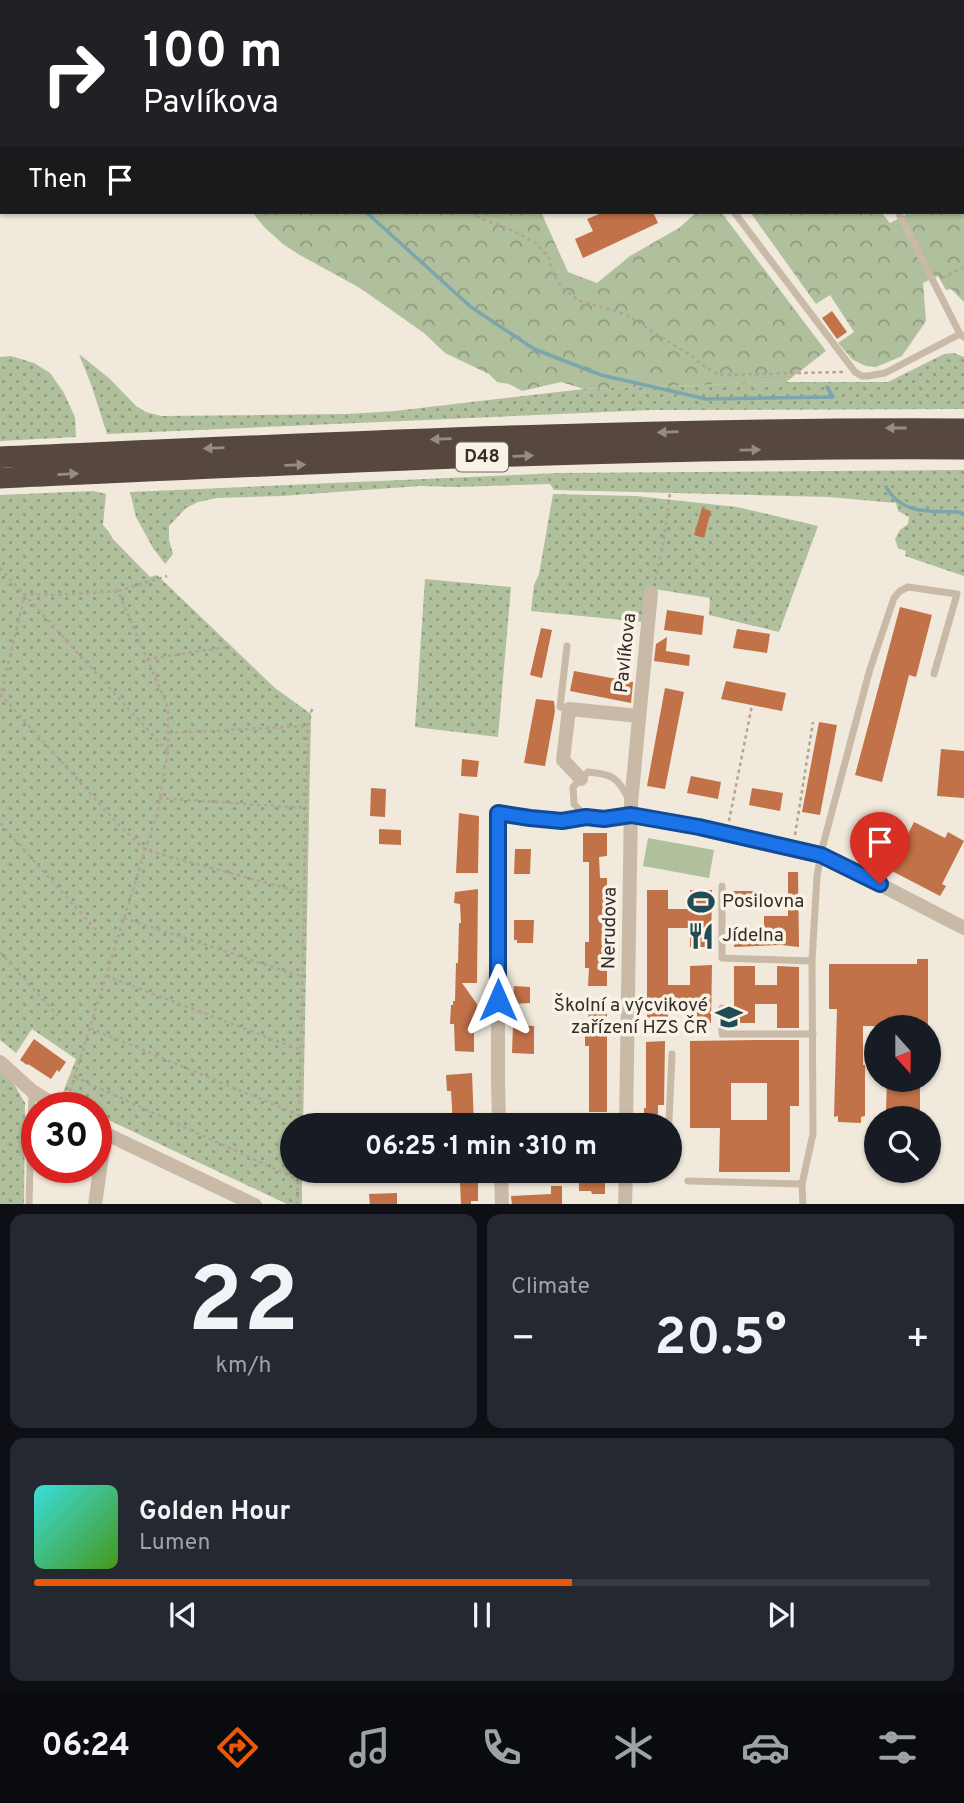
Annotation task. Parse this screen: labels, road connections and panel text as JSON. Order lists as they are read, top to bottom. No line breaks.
{"streets":{"highway":["D48"],"street":["Pavlíkova","Nerudova"]},"crossings":[["Pavlíkova","Nerudova"]],"places":{"sports":["Posilovna"],"restaurant":["Jídelna"],"school or university":["Školní a výcvikové zařízení HZS ČR"]},"north":"bottom","page":{"turn":["100 m","Pavlíkova"],"then":"Then","limit":"30","trip":"06:25 · 1 min · 310 m","tile":[["22","km/h"],"Climate"],"heat":["−","20.5°","+"],"song":["Golden Hour","Lumen"],"tabs":"06:24"}}
